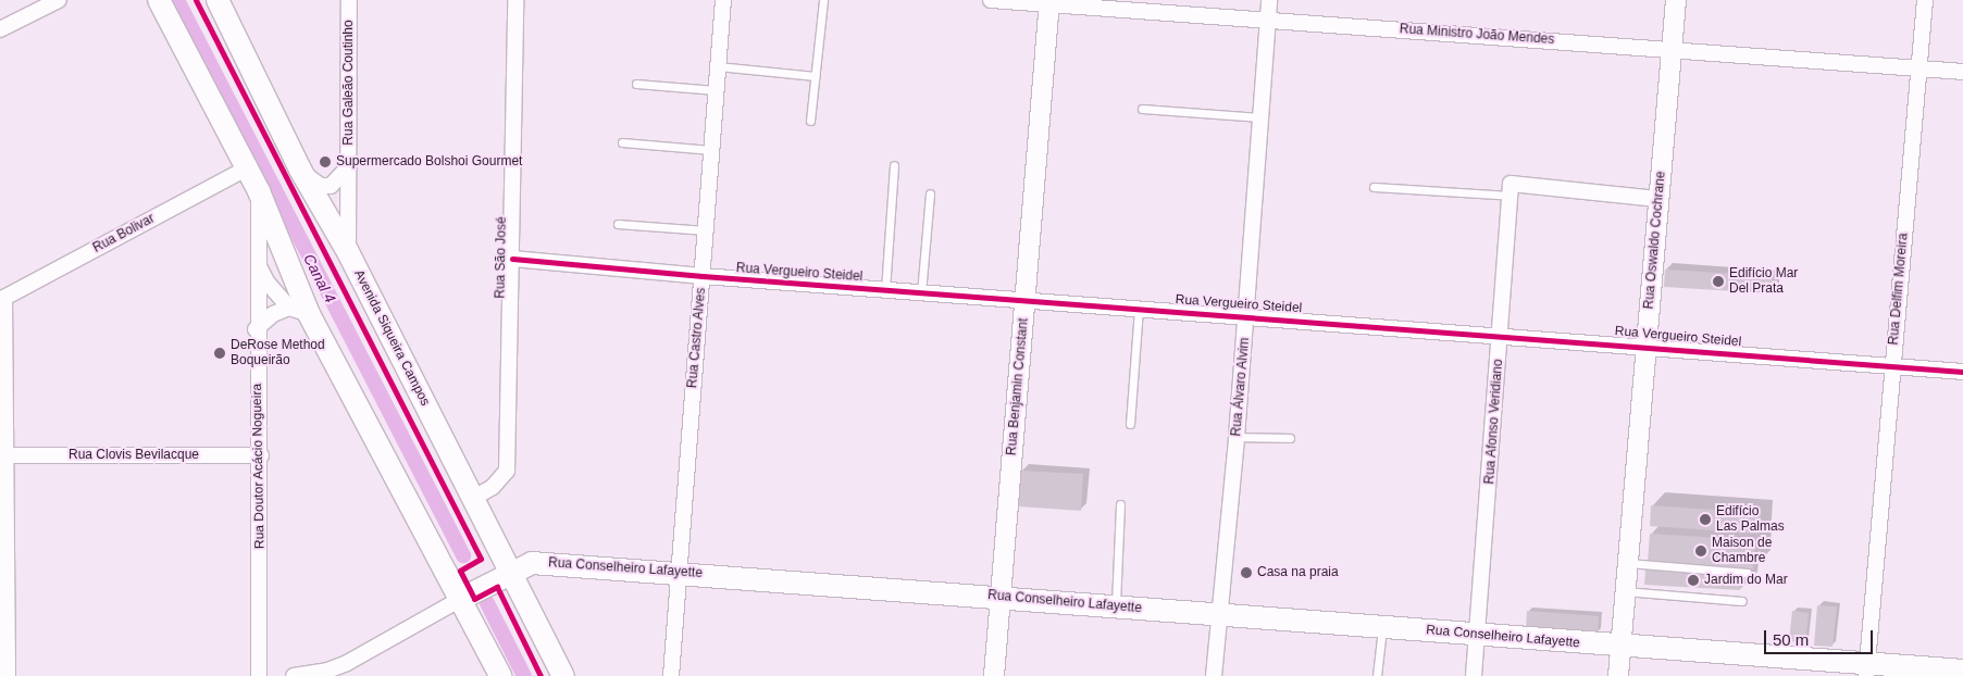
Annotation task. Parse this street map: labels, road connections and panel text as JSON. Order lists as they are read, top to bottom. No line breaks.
{"streets":{"main road":["Avenida Siqueira Campos","Rua Conselheiro Lafayette"],"street":["Rua Ministro João Mendes","Rua Galeão Coutinho","Rua Bolivar","Rua Oswaldo Cochrane","Rua São José","Rua Vergueiro Steidel","Rua Delfim Moreira","Rua Castro Alves","Rua Benjamin Constant","Rua Álvaro Alvim","Rua Afonso Veridiano","Rua Clovis Bevilacque","Rua Doutor Acácio Nogueira"]},"crossings":[["Rua Ministro João Mendes","Rua Oswaldo Cochrane"],["Rua Ministro João Mendes","Rua Delfim Moreira"],["Rua Ministro João Mendes","Rua Benjamin Constant"],["Rua Ministro João Mendes","Rua Álvaro Alvim"],["Rua Galeão Coutinho","Avenida Siqueira Campos"],["Rua Oswaldo Cochrane","Rua Vergueiro Steidel"],["Rua Oswaldo Cochrane","Rua Conselheiro Lafayette"],["Rua São José","Rua Vergueiro Steidel"],["Rua São José","Avenida Siqueira Campos"],["Rua Vergueiro Steidel","Rua Delfim Moreira"],["Rua Vergueiro Steidel","Rua Castro Alves"],["Rua Vergueiro Steidel","Rua Benjamin Constant"],["Rua Vergueiro Steidel","Rua Álvaro Alvim"],["Rua Vergueiro Steidel","Rua Afonso Veridiano"],["Rua Delfim Moreira","Rua Conselheiro Lafayette"],["Avenida Siqueira Campos","Rua Conselheiro Lafayette"],["Rua Castro Alves","Rua Conselheiro Lafayette"],["Rua Benjamin Constant","Rua Conselheiro Lafayette"],["Rua Álvaro Alvim","Rua Conselheiro Lafayette"],["Rua Afonso Veridiano","Rua Conselheiro Lafayette"],["Rua Clovis Bevilacque","Rua Doutor Acácio Nogueira"]],"water":["Canal 4"],"places":["Supermercado Bolshoi Gourmet","Edifício Mar Del Prata","DeRose Method Boqueirão","Edifício Las Palmas","Maison de Chambre","Casa na praia","Jardim do Mar"],"scale_bar":"50 m"}
